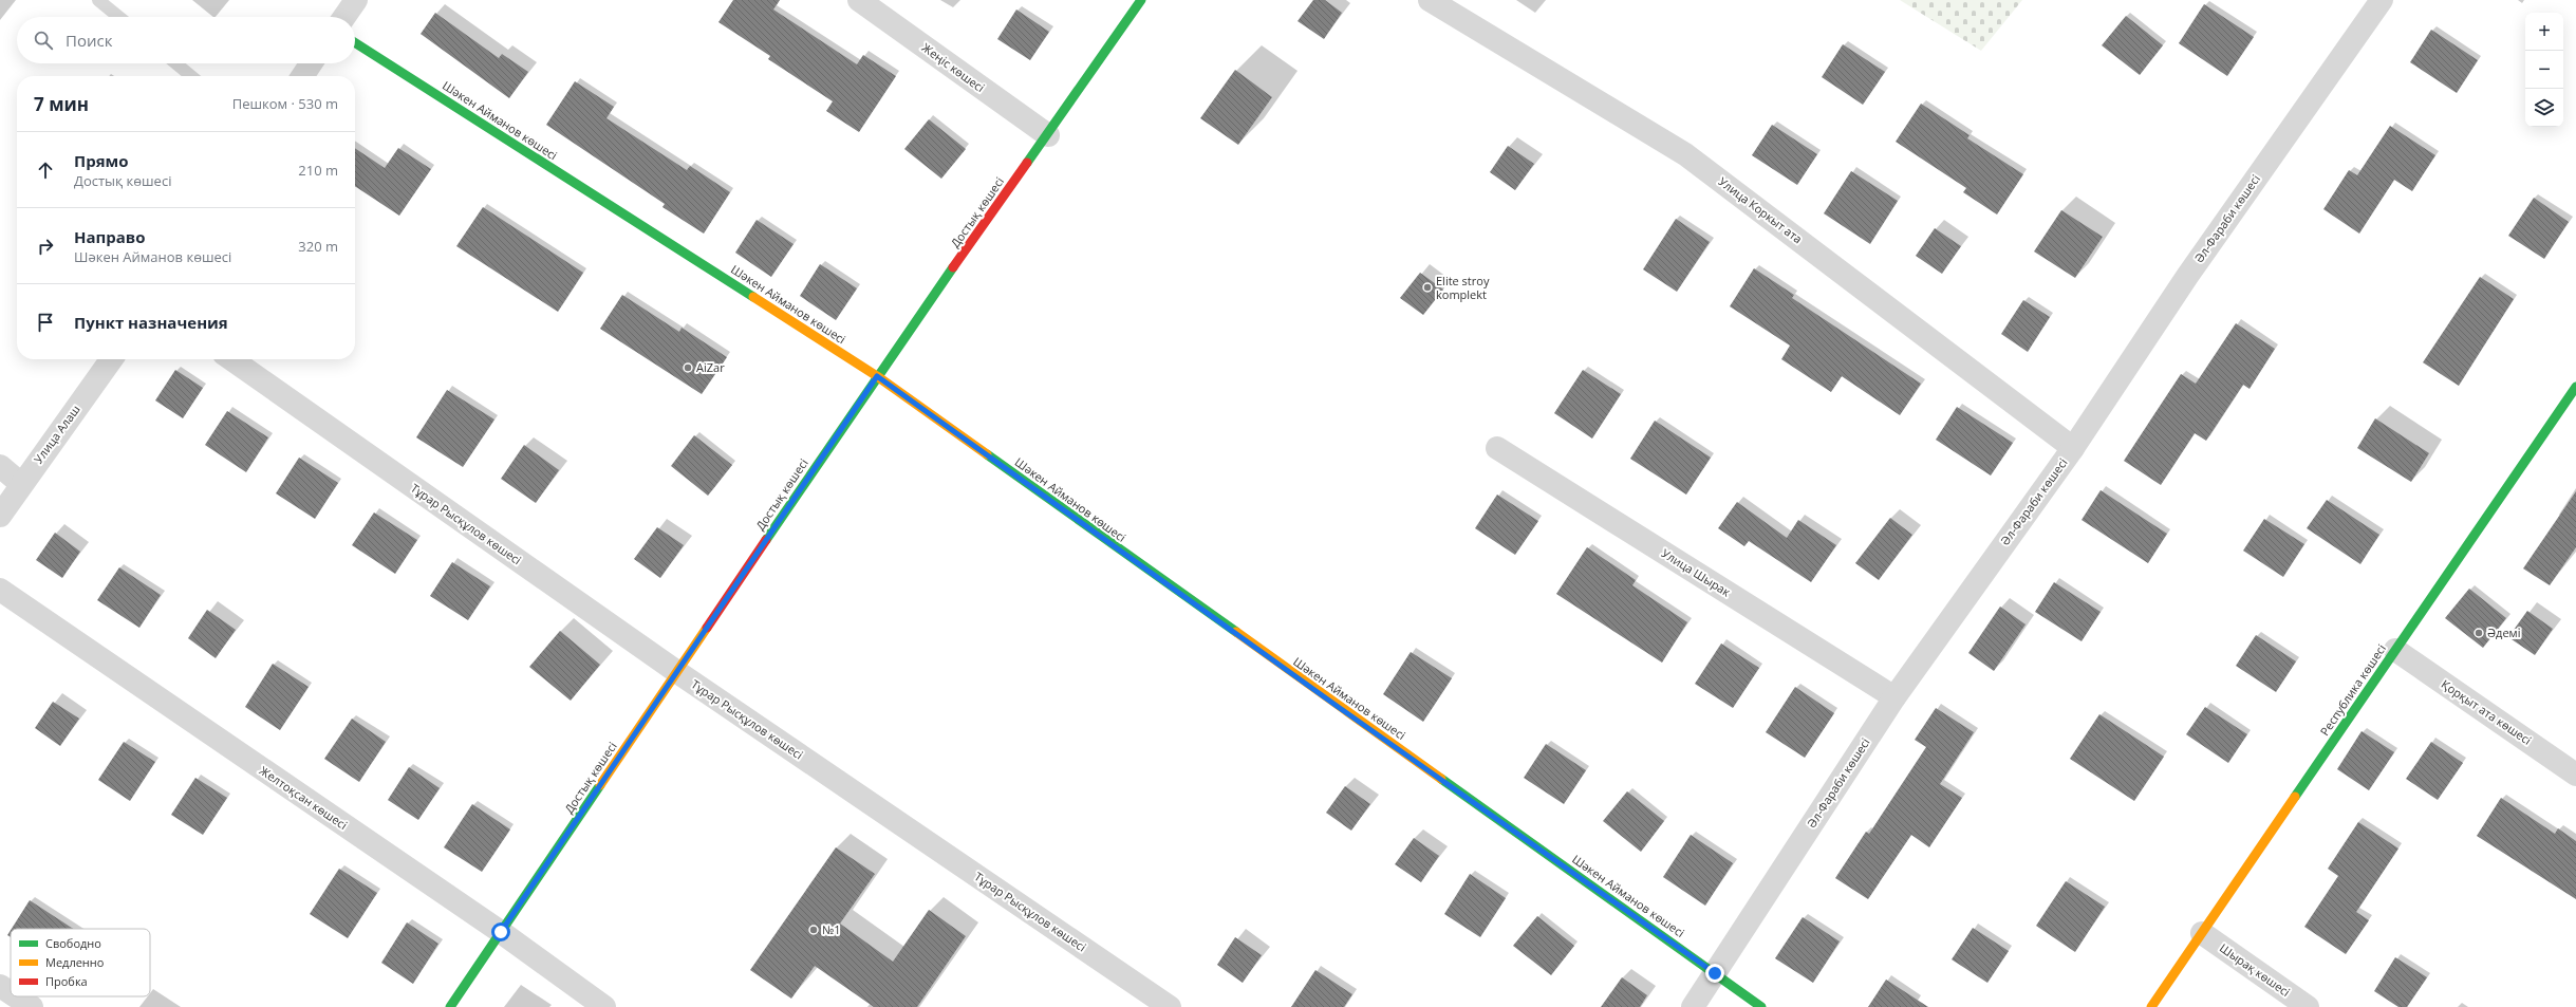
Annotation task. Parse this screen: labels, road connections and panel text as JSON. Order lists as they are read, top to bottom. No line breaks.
{"streets":{"street":["Жеңіс көшесі","Шәкен Айманов көшесі","Улица Коркыт ата","Достық көшесі","Әл-Фараби көшесі","Улица Алаш","Тұрар Рысқұлов көшесі","Улица Шырак","Республика көшесі","Қорқыт ата көшесі","Желтоқсан көшесі","Шырақ көшесі"]},"crossings":[["Жеңіс көшесі","Достық көшесі"],["Шәкен Айманов көшесі","Достық көшесі"],["Шәкен Айманов көшесі","Әл-Фараби көшесі"],["Улица Коркыт ата","Әл-Фараби көшесі"],["Достық көшесі","Тұрар Рысқұлов көшесі"],["Достық көшесі","Желтоқсан көшесі"],["Әл-Фараби көшесі","Улица Шырак"],["Республика көшесі","Қорқыт ата көшесі"],["Республика көшесі","Шырақ көшесі"]],"places":["Elite stroy komplekt","AiZar","Әдемі","№1"],"legend":["Свободно","Медленно","Пробка"],"page":{"map_buttons":["+","−"],"search":"Поиск","heading":["7 мин","Пешком · 530 m"],"list":[["Прямо","Достық көшесі","210 m"],["Направо","Шәкен Айманов көшесі","320 m"],"Пункт назначения"]}}
